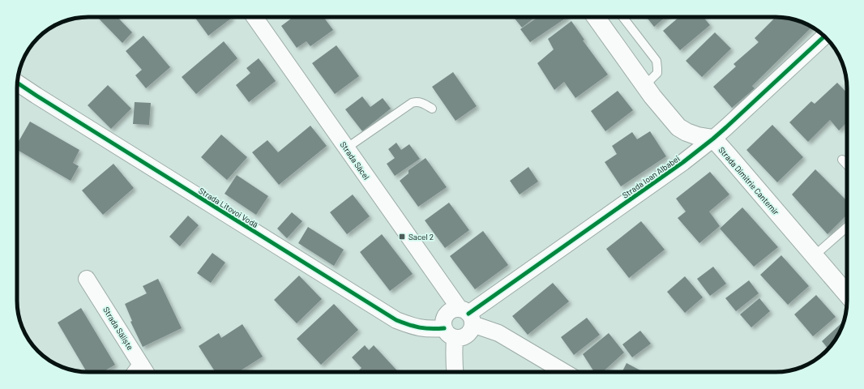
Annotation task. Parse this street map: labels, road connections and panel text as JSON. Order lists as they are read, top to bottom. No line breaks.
{"streets":{"street":["Strada Săcel","Strada Ioan Albabei","Strada Dimitrie Cantemir","Strada Litovoi Vodă","Strada Săliște"]},"crossings":[["Strada Săcel","Strada Ioan Albabei"],["Strada Săcel","Strada Litovoi Vodă"],["Strada Ioan Albabei","Strada Dimitrie Cantemir"],["Strada Ioan Albabei","Strada Litovoi Vodă"]],"places":{"transit":["Sacel 2"]}}
